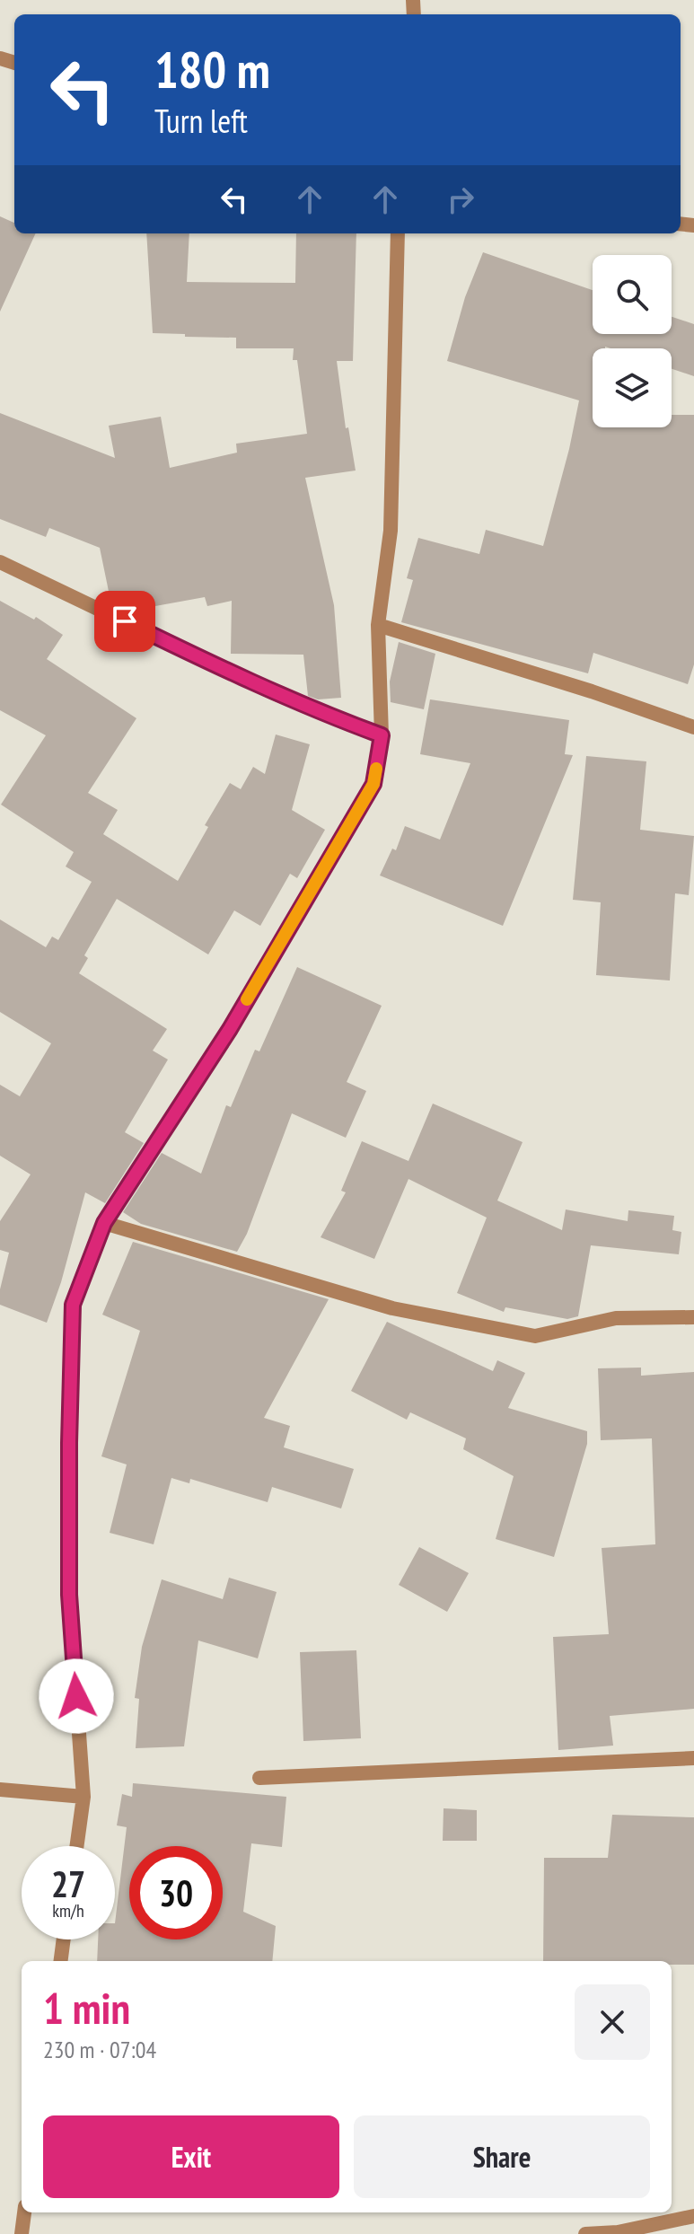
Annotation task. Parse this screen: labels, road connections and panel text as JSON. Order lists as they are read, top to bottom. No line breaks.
{"page":{"turn":["180 m","Turn left"],"speed":"27 km/h","limit":"30","heading":["1 min","230 m · 07:04"],"buttons":["Exit","Share"]}}
